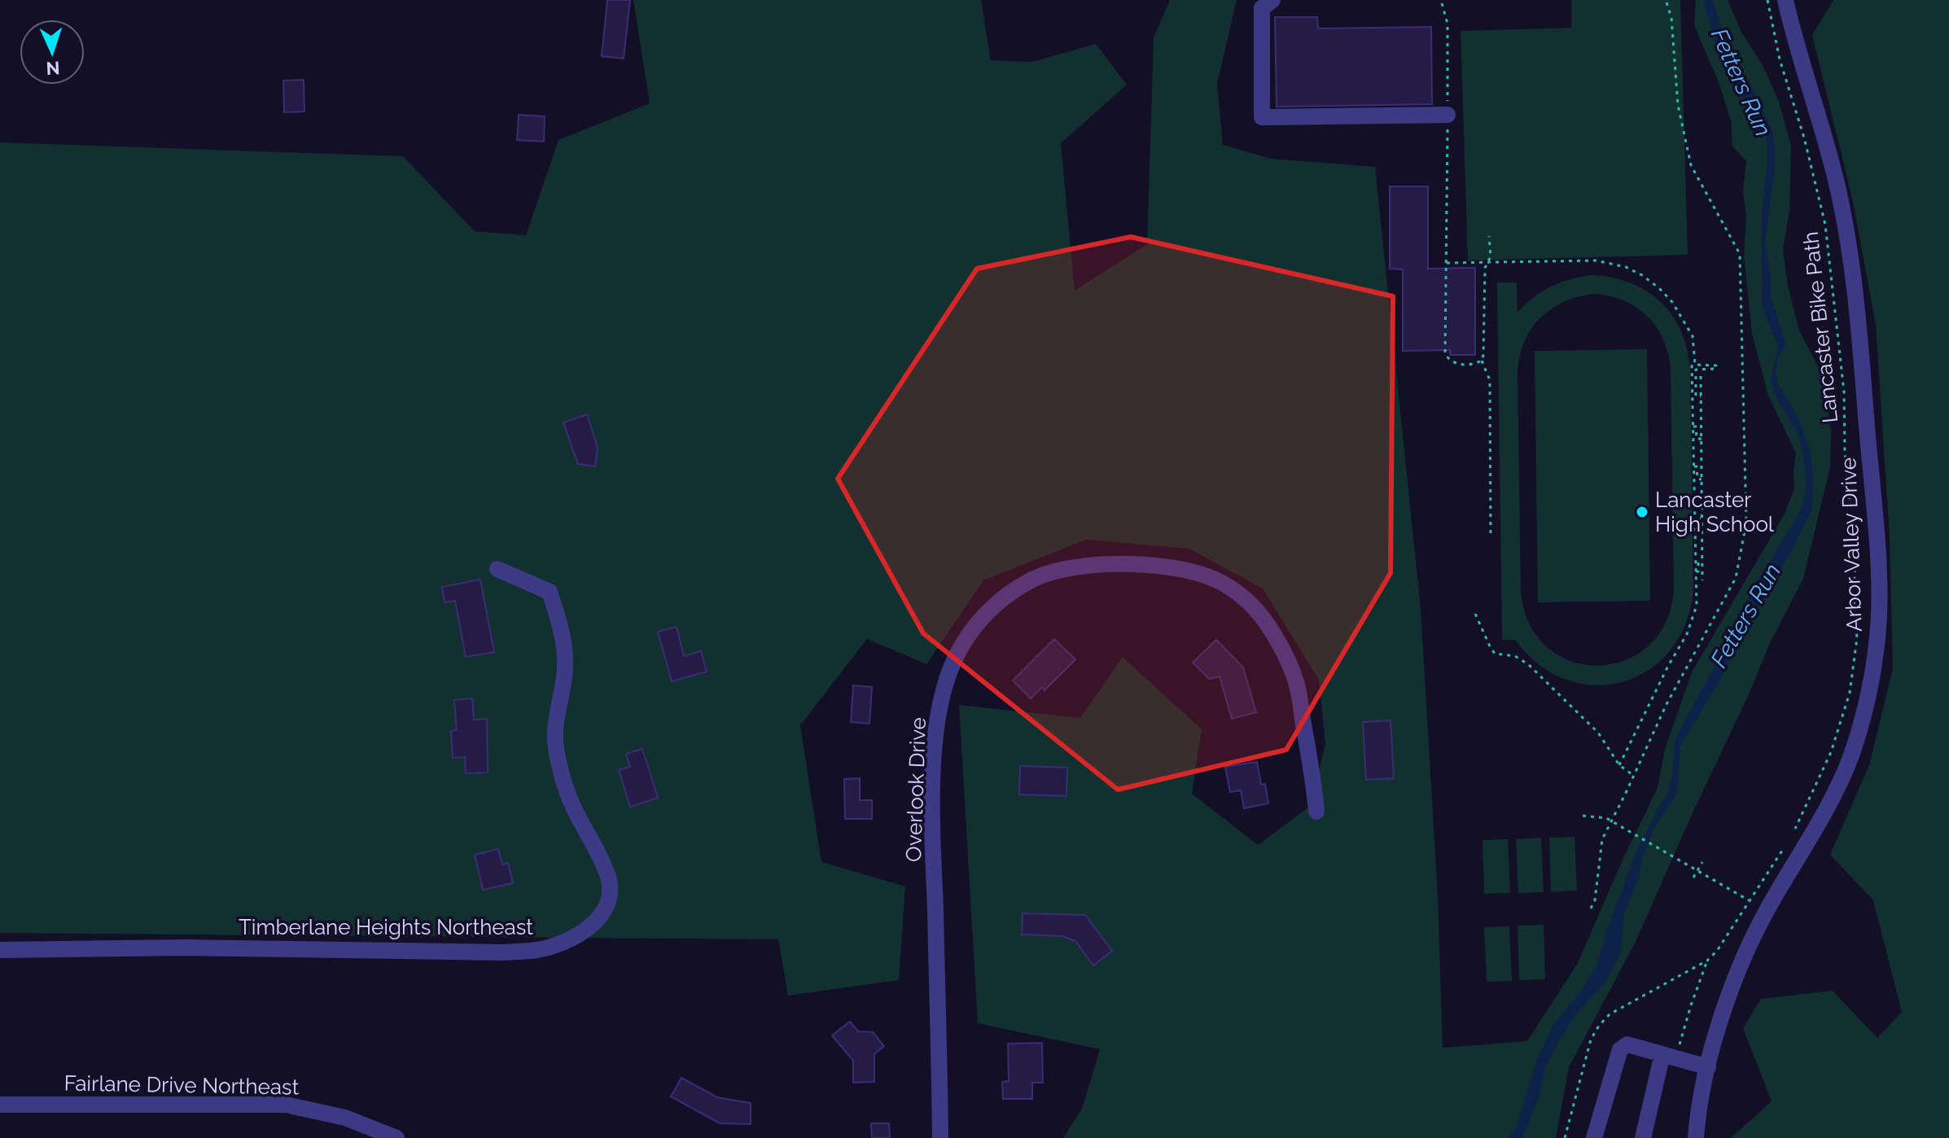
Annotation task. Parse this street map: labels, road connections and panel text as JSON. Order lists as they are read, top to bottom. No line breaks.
{"streets":{"street":["Arbor Valley Drive","Overlook Drive","Timberlane Heights Northeast","Fairlane Drive Northeast"],"path":["Lancaster Bike Path"]},"water":["Fetters Run"],"places":["Lancaster High School"],"north":"bottom"}
